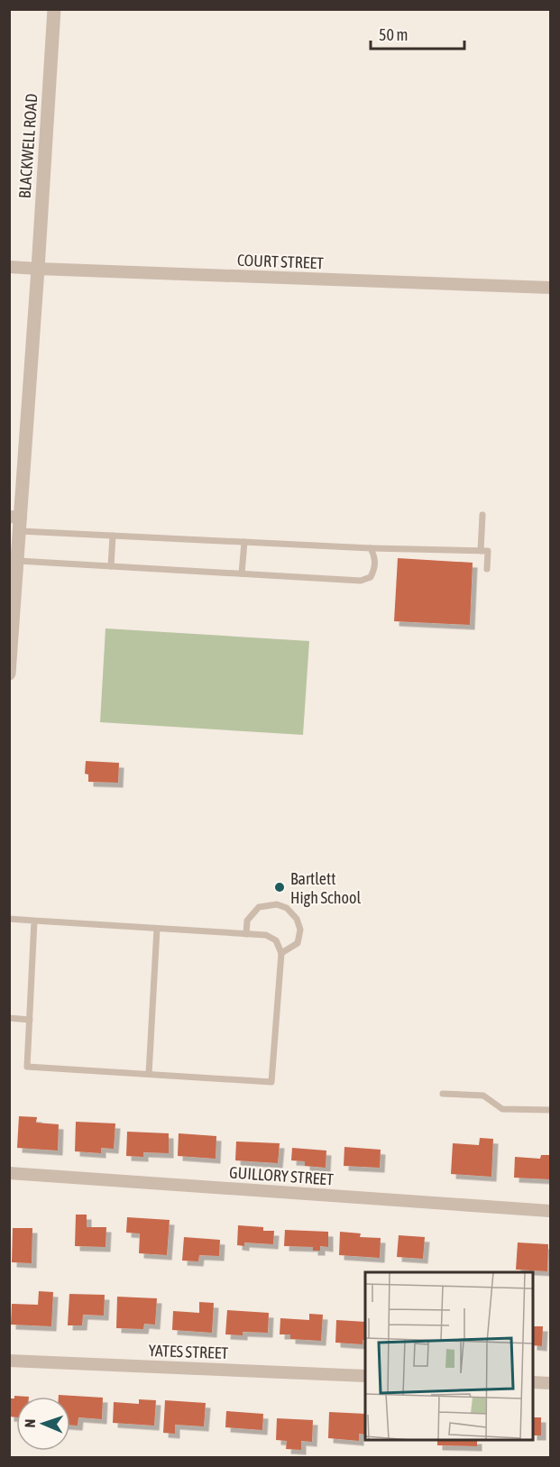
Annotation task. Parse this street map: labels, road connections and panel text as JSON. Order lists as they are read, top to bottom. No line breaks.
{"streets":{"street":["BLACKWELL ROAD","COURT STREET","GUILLORY STREET","YATES STREET"]},"crossings":[["BLACKWELL ROAD","COURT STREET"]],"places":["Bartlett High School"],"scale_bar":"50 m","north":"left"}
